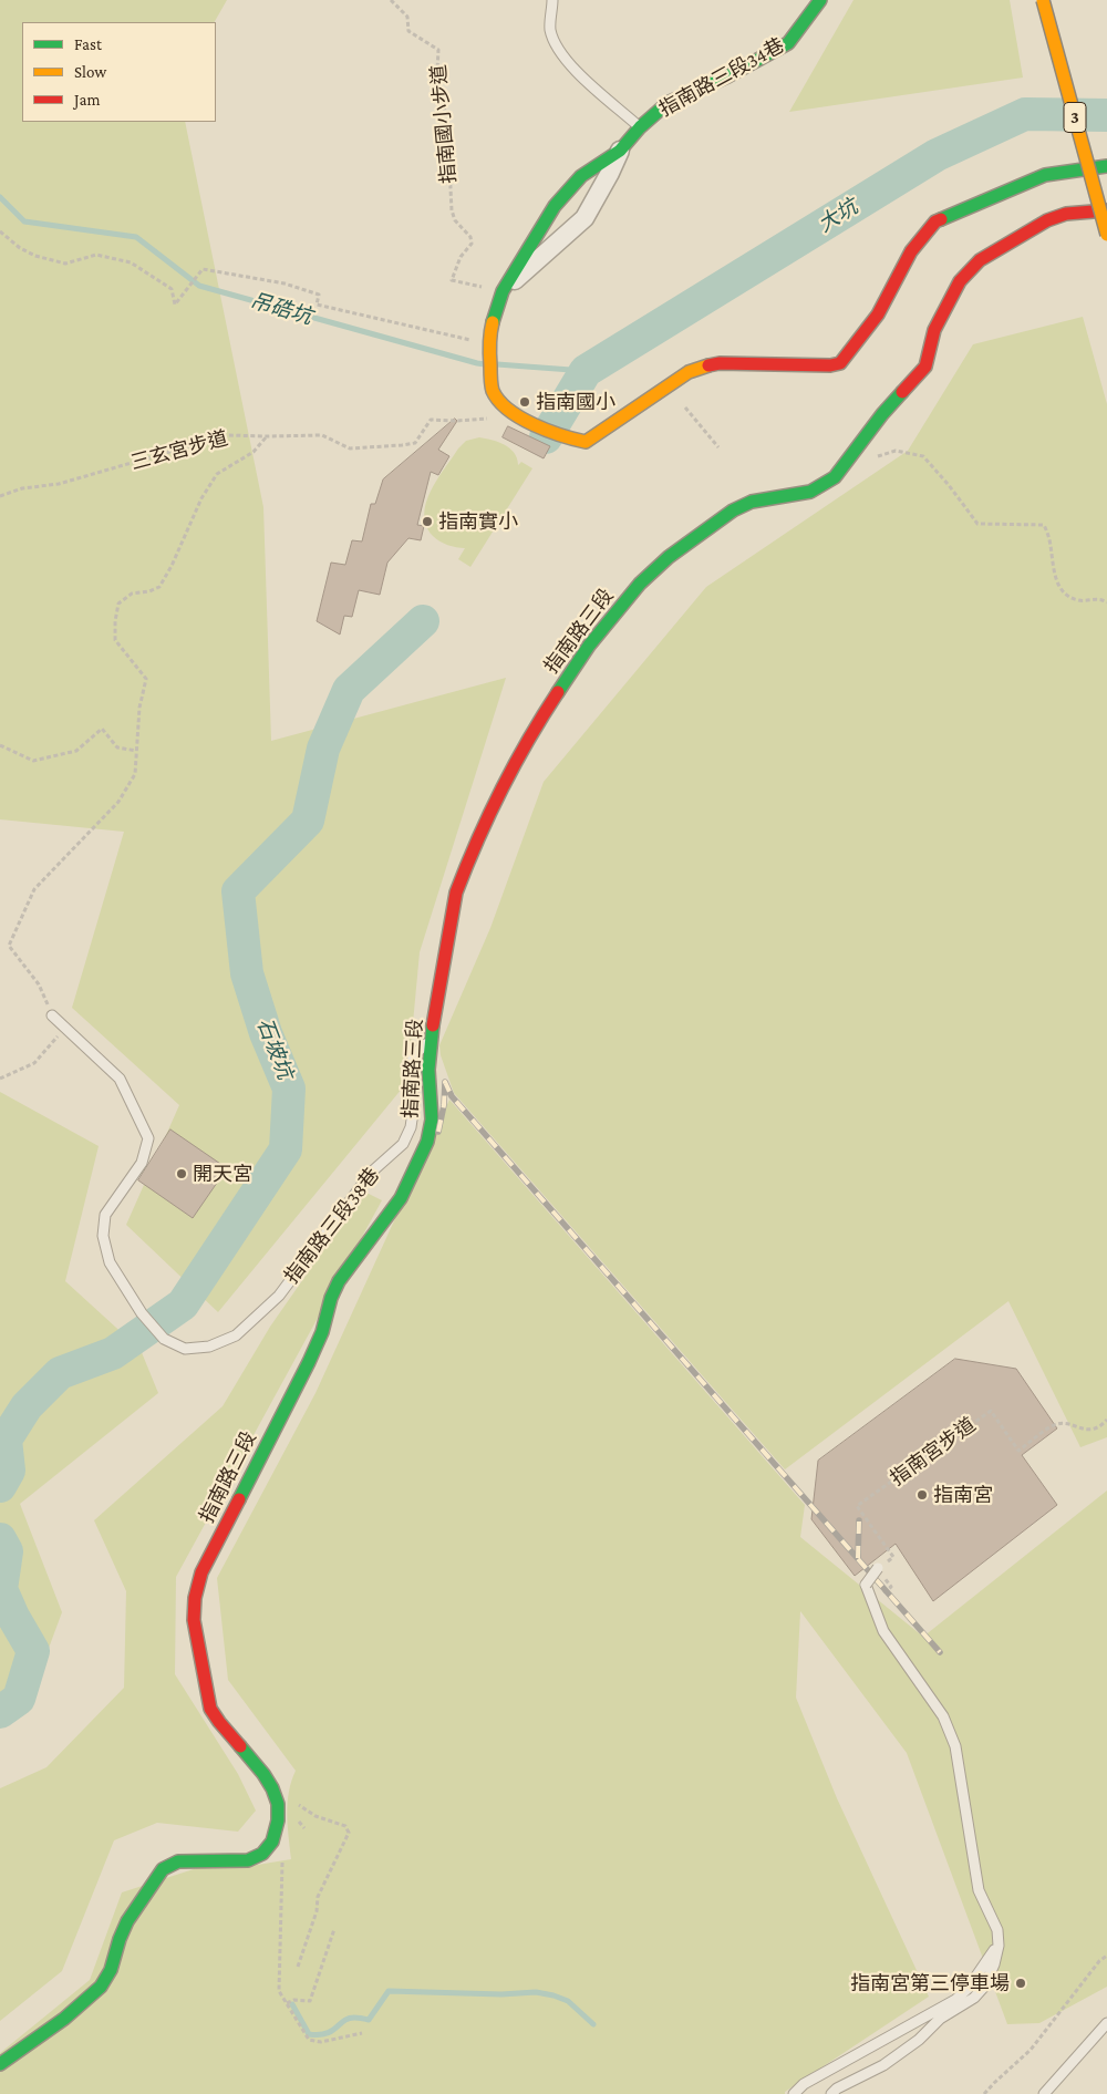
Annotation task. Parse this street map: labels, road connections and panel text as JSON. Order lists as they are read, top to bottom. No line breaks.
{"streets":{"main road":["指南路三段34巷","3","指南路三段"],"lane":["指南路三段38巷"],"path":["指南國小步道","三玄宮步道","指南宮步道"]},"crossings":[["指南路三段34巷","三玄宮步道"],["指南路三段","指南路三段38巷"]],"water":["大坑","吊硞坑","石坡坑"],"places":["指南國小","指南實小","開天宮","指南宮","指南宮第三停車場"],"legend":["Fast","Slow","Jam"]}
